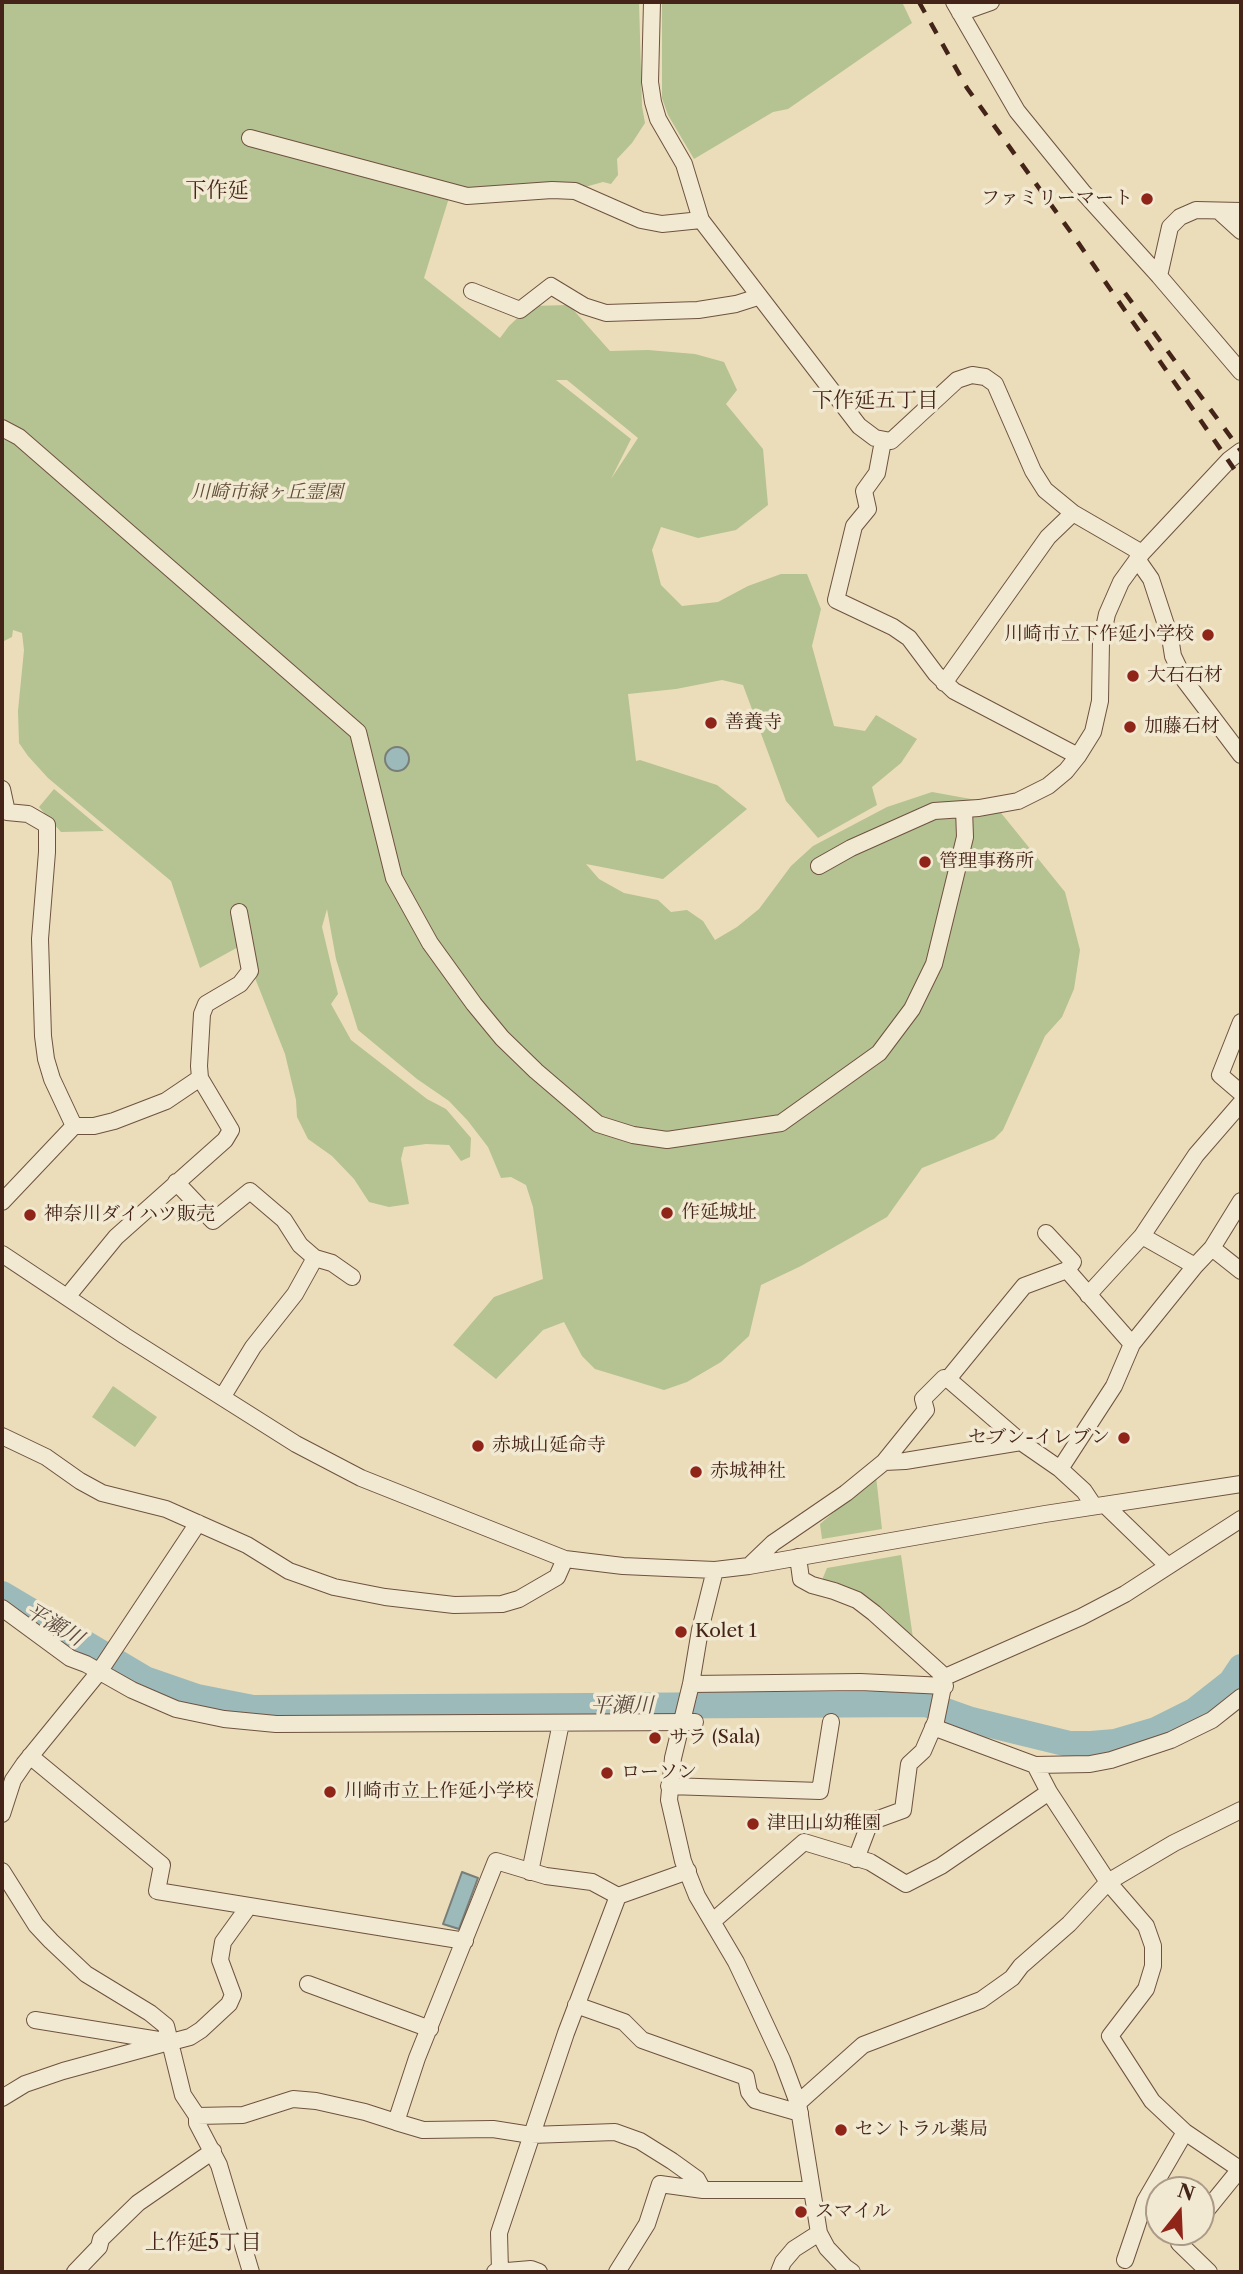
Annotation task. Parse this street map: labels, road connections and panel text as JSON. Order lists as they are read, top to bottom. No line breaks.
{"districts":["下作延","下作延五丁目","上作延5丁目"],"water":["平瀬川"],"parks":["川崎市緑ヶ丘霊園"],"places":["ファミリーマート","川崎市立下作延小学校","大石石材","善養寺","加藤石材","管理事務所","作延城址","神奈川ダイハツ販売","セブン-イレブン","赤城山延命寺","赤城神社","Kolet 1","サラ (Sala)","ローソン","川崎市立上作延小学校","津田山幼稚園","セントラル薬局","スマイル"],"north":"top"}
